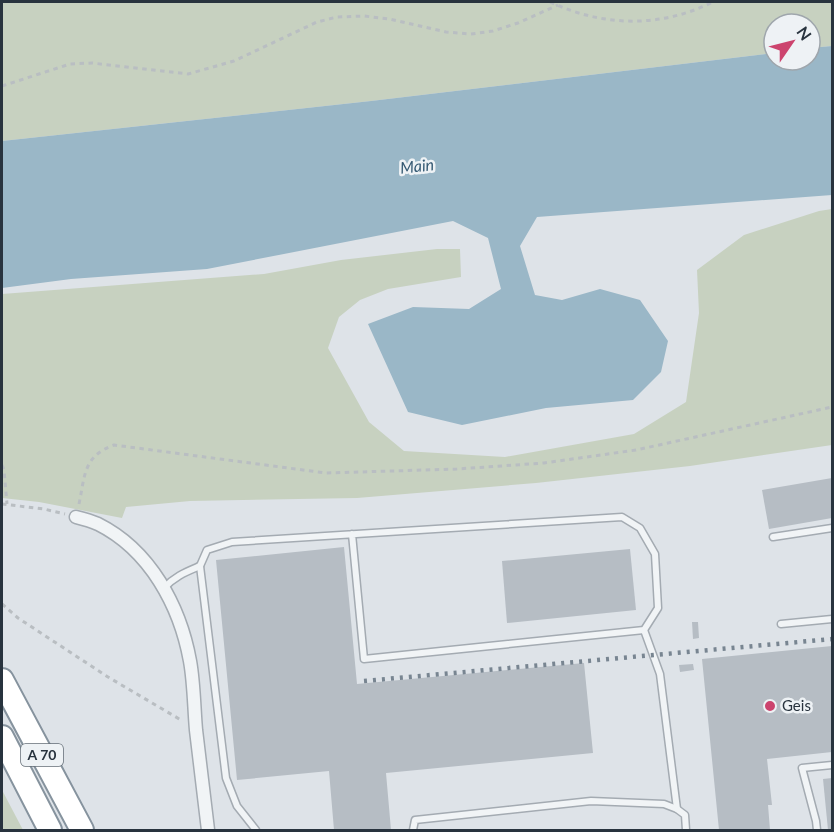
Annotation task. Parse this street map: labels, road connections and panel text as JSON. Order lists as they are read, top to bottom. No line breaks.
{"streets":{"highway":["A 70"]},"water":["Main"],"places":["Geis"],"north":"top right"}
